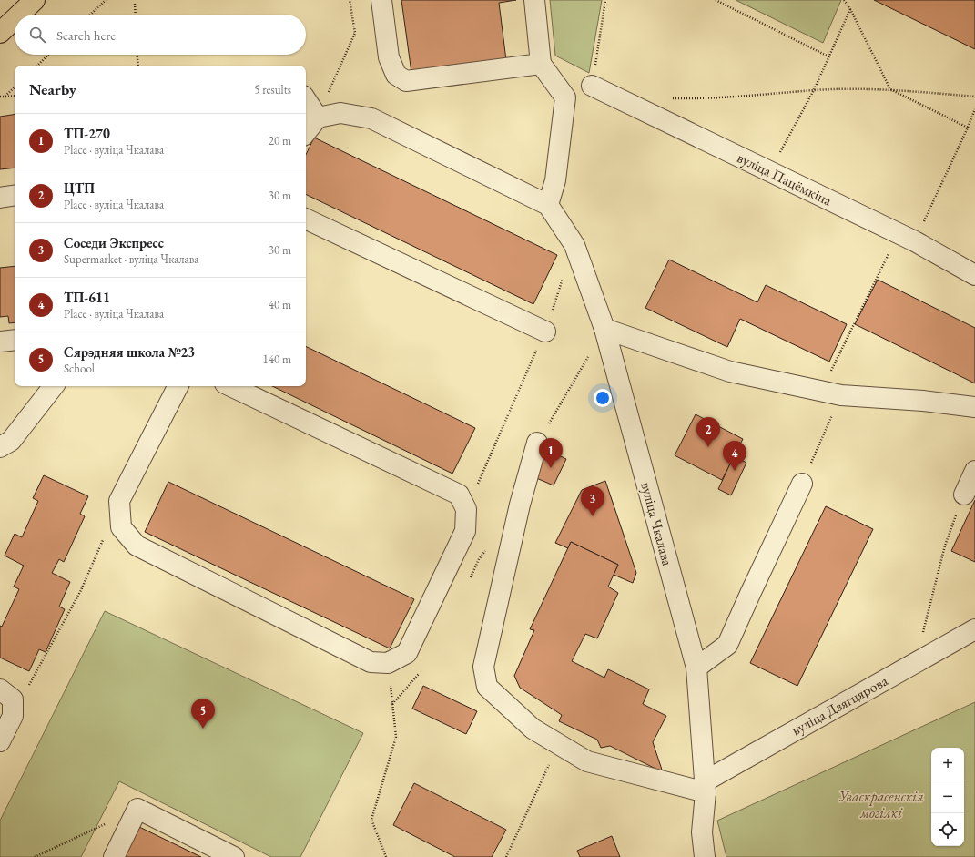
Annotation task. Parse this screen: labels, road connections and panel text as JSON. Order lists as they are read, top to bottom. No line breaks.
{"streets":{"street":["вуліца Пацёмкіна","вуліца Чкалава","вуліца Дзягцярова"]},"crossings":[["вуліца Чкалава","вуліца Дзягцярова"]],"parks":["Уваскрасенскія могілкі"],"page":{"search":"Search here","heading":["Nearby","5 results"],"list":[{"mark":"1","name":"ТП-270","note":"Place · вуліца Чкалава","value":"20 m"},{"mark":"2","name":"ЦТП","note":"Place · вуліца Чкалава","value":"30 m"},{"mark":"3","name":"Соседи Экспресс","note":"Supermarket · вуліца Чкалава","value":"30 m"},{"mark":"4","name":"ТП-611","note":"Place · вуліца Чкалава","value":"40 m"},{"mark":"5","name":"Сярэдняя школа №23","note":"School","value":"140 m"}],"pins":["2","1","4","3","5"],"map_buttons":["+","−"]}}
